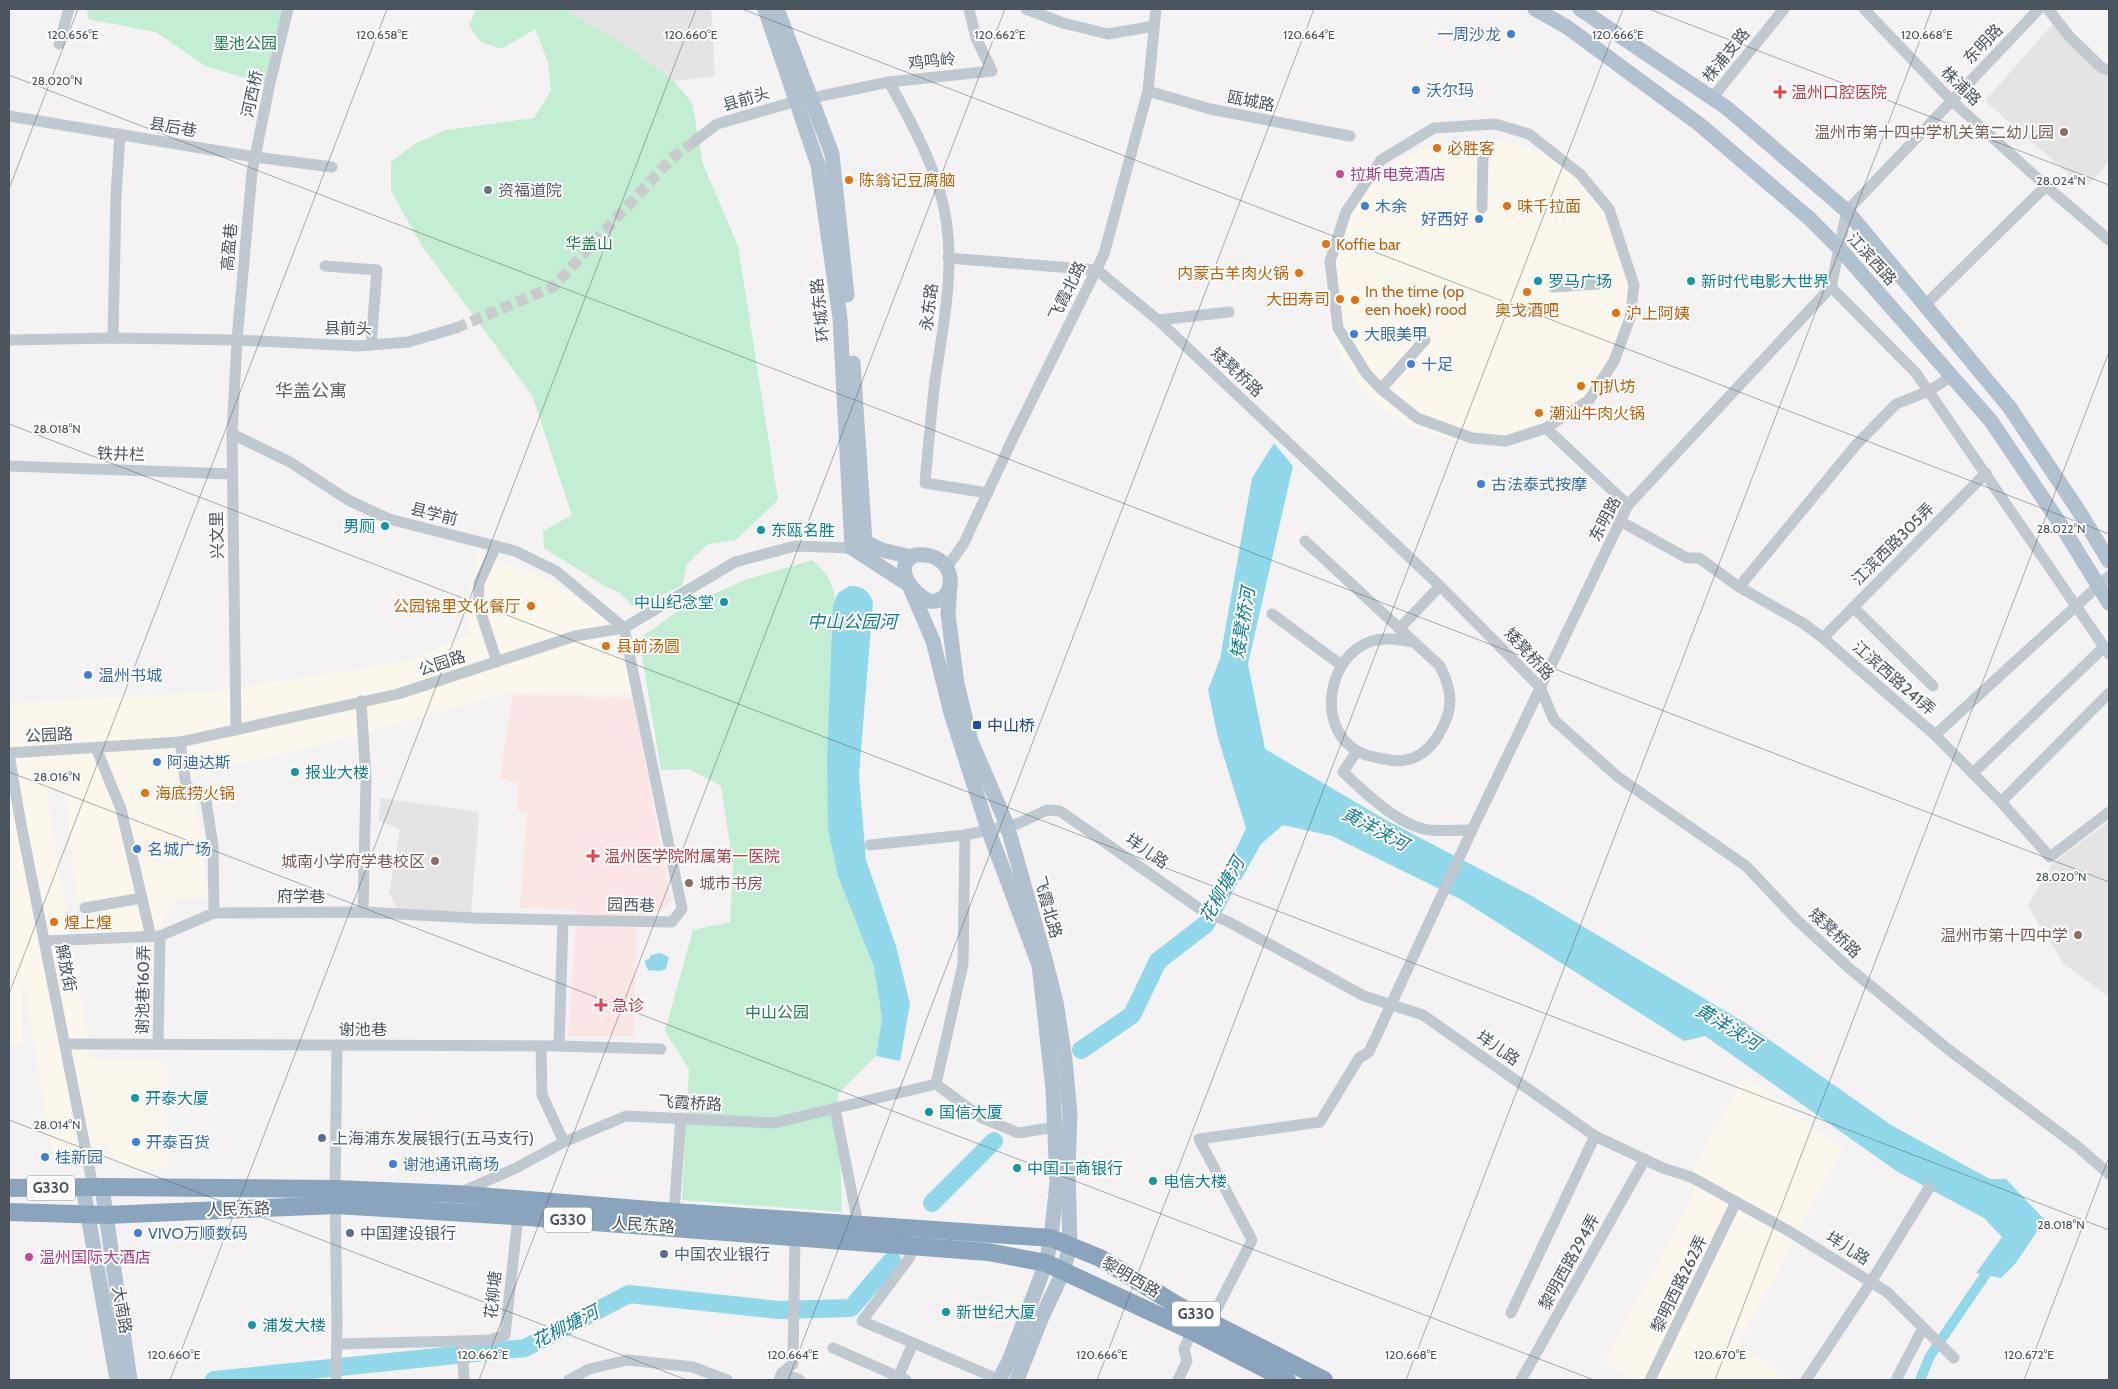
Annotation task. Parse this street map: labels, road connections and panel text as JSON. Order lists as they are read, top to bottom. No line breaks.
{"streets":{"highway":["G330","人民东路","黎明西路"],"main road":["江滨西路","飞霞北路","环城东路","大南路"],"street":["东明路","株浦支路","鸡鸣岭","株浦路","河西桥","县前头","瓯城路","县后巷","高盈巷","永东路","矮凳桥路","铁井栏","县学前","兴文里","江滨西路305弄","公园路","江滨西路241弄","垟儿路","府学巷","园西巷","解放街","谢池巷160弄","谢池巷","飞霞桥路","黎明西路294弄","黎明西路262弄","花柳塘"]},"crossings":[["东明路","株浦路"],["东明路","江滨西路"],["东明路","矮凳桥路"],["东明路","江滨西路241弄"],["东明路","垟儿路"],["东明路","黎明西路"],["株浦支路","江滨西路"],["鸡鸣岭","县前头"],["鸡鸣岭","永东路"],["鸡鸣岭","环城东路"],["河西桥","县后巷"],["河西桥","高盈巷"],["县前头","高盈巷"],["县前头","环城东路"],["县前头","兴文里"],["瓯城路","飞霞北路"],["县后巷","高盈巷"],["高盈巷","兴文里"],["飞霞北路","永东路"],["飞霞北路","矮凳桥路"],["飞霞北路","垟儿路"],["飞霞北路","G330"],["飞霞北路","人民东路"],["飞霞北路","黎明西路"],["环城东路","公园路"],["铁井栏","兴文里"],["县学前","兴文里"],["县学前","公园路"],["县学前","园西巷"],["兴文里","公园路"],["江滨西路305弄","江滨西路241弄"],["公园路","园西巷"],["公园路","解放街"],["公园路","谢池巷160弄"],["垟儿路","黎明西路294弄"],["垟儿路","黎明西路262弄"],["府学巷","园西巷"],["府学巷","解放街"],["府学巷","谢池巷160弄"],["解放街","谢池巷"],["解放街","G330"],["解放街","人民东路"],["解放街","大南路"],["谢池巷160弄","谢池巷"],["飞霞桥路","人民东路"],["G330","人民东路"],["G330","黎明西路"],["G330","大南路"],["人民东路","花柳塘"],["人民东路","大南路"]],"districts":["华盖公寓"],"water":["中山公园河","矮凳桥河","黄洋浃河","花柳塘河"],"parks":["墨池公园","华盖山","中山公园"],"places":{"other":["一周沙龙","沃尔玛","温州市第十四中学机关第二幼儿园","必胜客","拉斯电竞酒店","陈翁记豆腐脑","资福道院","木余","味千拉面","好西好","Koffie bar","内蒙古羊肉火锅","罗马广场","新时代电影大世界","奥戈酒吧","大田寿司","In the time (op een hoek) rood","沪上阿姨","大眼美甲","十足","TJ扒坊","潮汕牛肉火锅","古法泰式按摩","男厕","东瓯名胜","中山纪念堂","公园锦里文化餐厅","县前汤圆","温州书城","阿迪达斯","报业大楼","海底捞火锅","名城广场","城南小学府学巷校区","城市书房","煌上煌","温州市第十四中学","开泰大厦","国信大厦","上海浦东发展银行(五马支行)","开泰百货","桂新园","谢池通讯商场","中国工商银行","电信大楼","VIVO万顺数码","中国建设银行","中国农业银行","温州国际大酒店","新世纪大厦","浦发大楼"],"health":["温州口腔医院","温州医学院附属第一医院","急诊"],"transit":["中山桥"]},"coordinates":["120.656°E","120.658°E","120.660°E","120.662°E","120.664°E","120.666°E","120.668°E","28.020°N","28.024°N","28.018°N","28.022°N","28.016°N","28.014°N","120.670°E","120.672°E"]}
